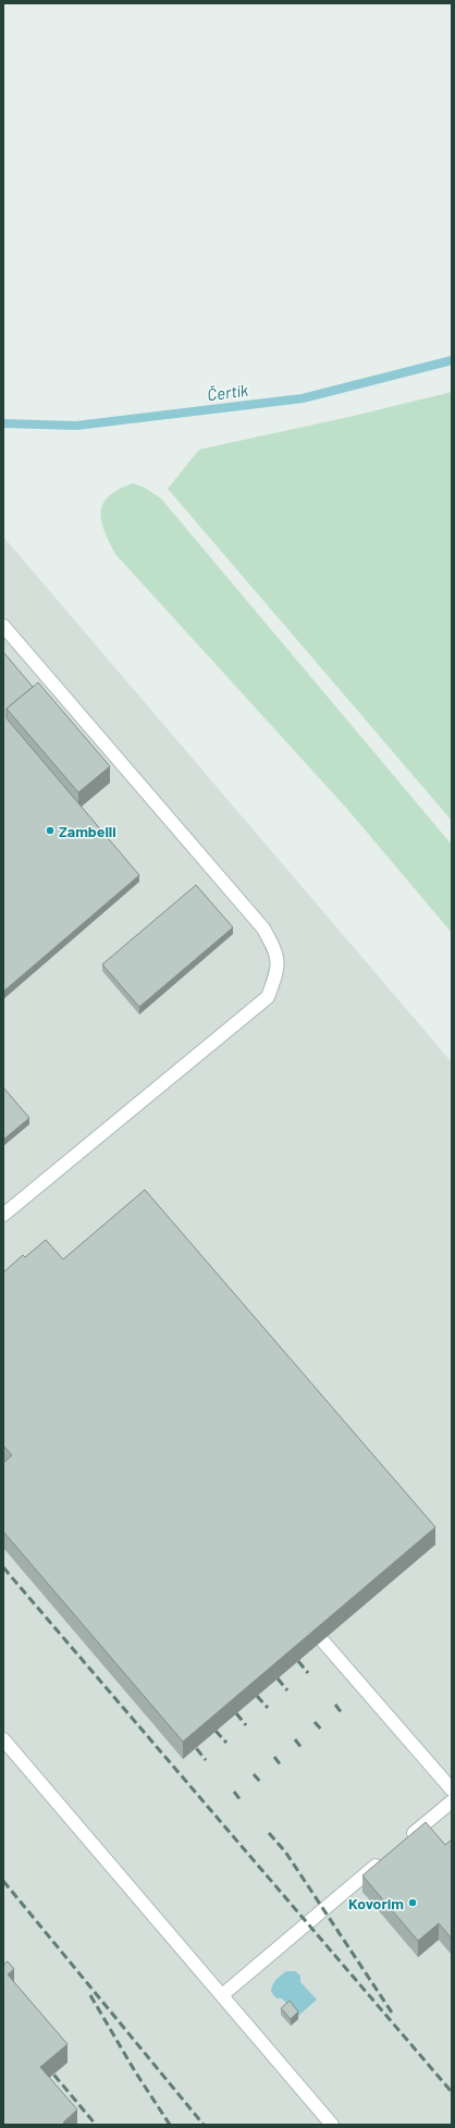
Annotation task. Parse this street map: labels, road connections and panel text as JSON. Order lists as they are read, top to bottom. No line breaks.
{"water":["Čertík"],"places":["Zambelli","Kovorim"]}
